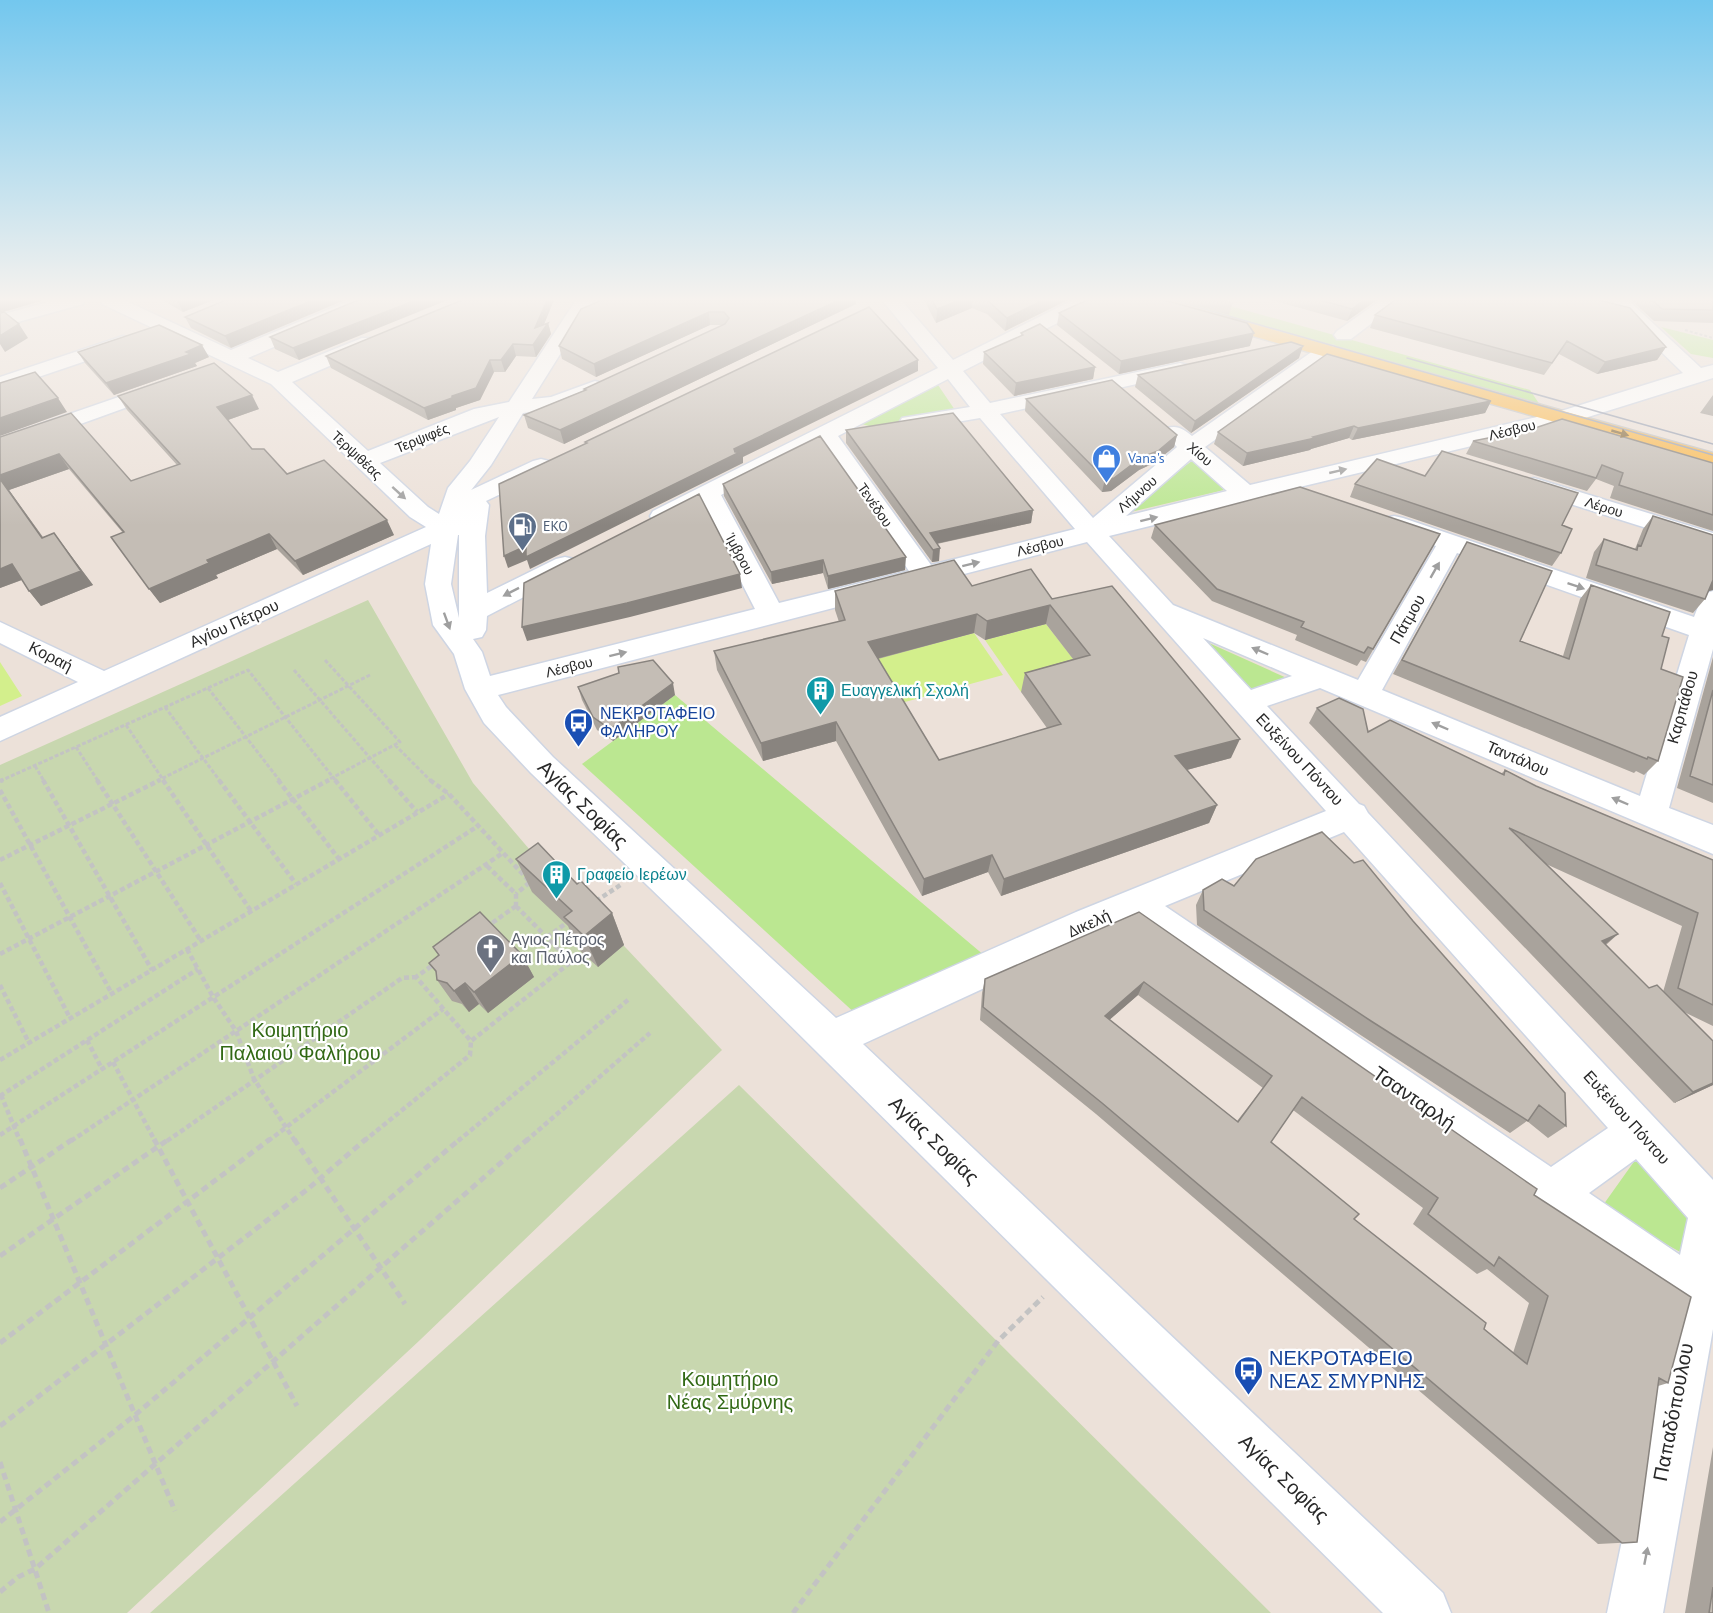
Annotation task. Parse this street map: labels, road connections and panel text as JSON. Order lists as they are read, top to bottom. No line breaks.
{"streets":{"street":["Λέσβου","Τερψιφές","Χίου","Τερψιθέας","Λήμνου","Τενέδου","Λέρου","Ίμβρου","Πάτμου","Αγίου Πέτρου","Κοραή","Καρπάθου","Ταντάλου","Ευξείνου Πόντου","Αγίας Σοφίας","Δικελή","Τσανταρλή","Παπαδόπουλου"]},"crossings":[["Λέσβου","Χίου"],["Λέσβου","Λήμνου"],["Λέσβου","Τενέδου"],["Λέσβου","Ίμβρου"],["Λέσβου","Ευξείνου Πόντου"],["Λέσβου","Αγίας Σοφίας"],["Τερψιφές","Τερψιθέας"],["Τερψιφές","Αγίας Σοφίας"],["Χίου","Λήμνου"],["Τερψιθέας","Αγίου Πέτρου"],["Τερψιθέας","Αγίας Σοφίας"],["Λήμνου","Ευξείνου Πόντου"],["Πάτμου","Ταντάλου"],["Αγίου Πέτρου","Κοραή"],["Αγίου Πέτρου","Αγίας Σοφίας"],["Καρπάθου","Ταντάλου"],["Ταντάλου","Ευξείνου Πόντου"],["Ευξείνου Πόντου","Δικελή"],["Ευξείνου Πόντου","Παπαδόπουλου"],["Αγίας Σοφίας","Δικελή"],["Δικελή","Τσανταρλή"],["Τσανταρλή","Παπαδόπουλου"]],"one_way":["Τερψιθέας","Πάτμου","Παπαδόπουλου"],"parks":["Κοιμητήριο Παλαιού Φαλήρου","Κοιμητήριο Νέας Σμύρνης"],"places":{"shop":["Vana's"],"fuel station":["EKO"],"building":["Ευαγγελική Σχολή","Γραφείο Ιερέων"],"bus stop":["ΝΕΚΡΟΤΑΦΕΙΟ ΦΑΛΗΡΟΥ","ΝΕΚΡΟΤΑΦΕΙΟ ΝΕΑΣ ΣΜΥΡΝΗΣ"],"church":["Αγιος Πέτρος και Παύλος"]}}
